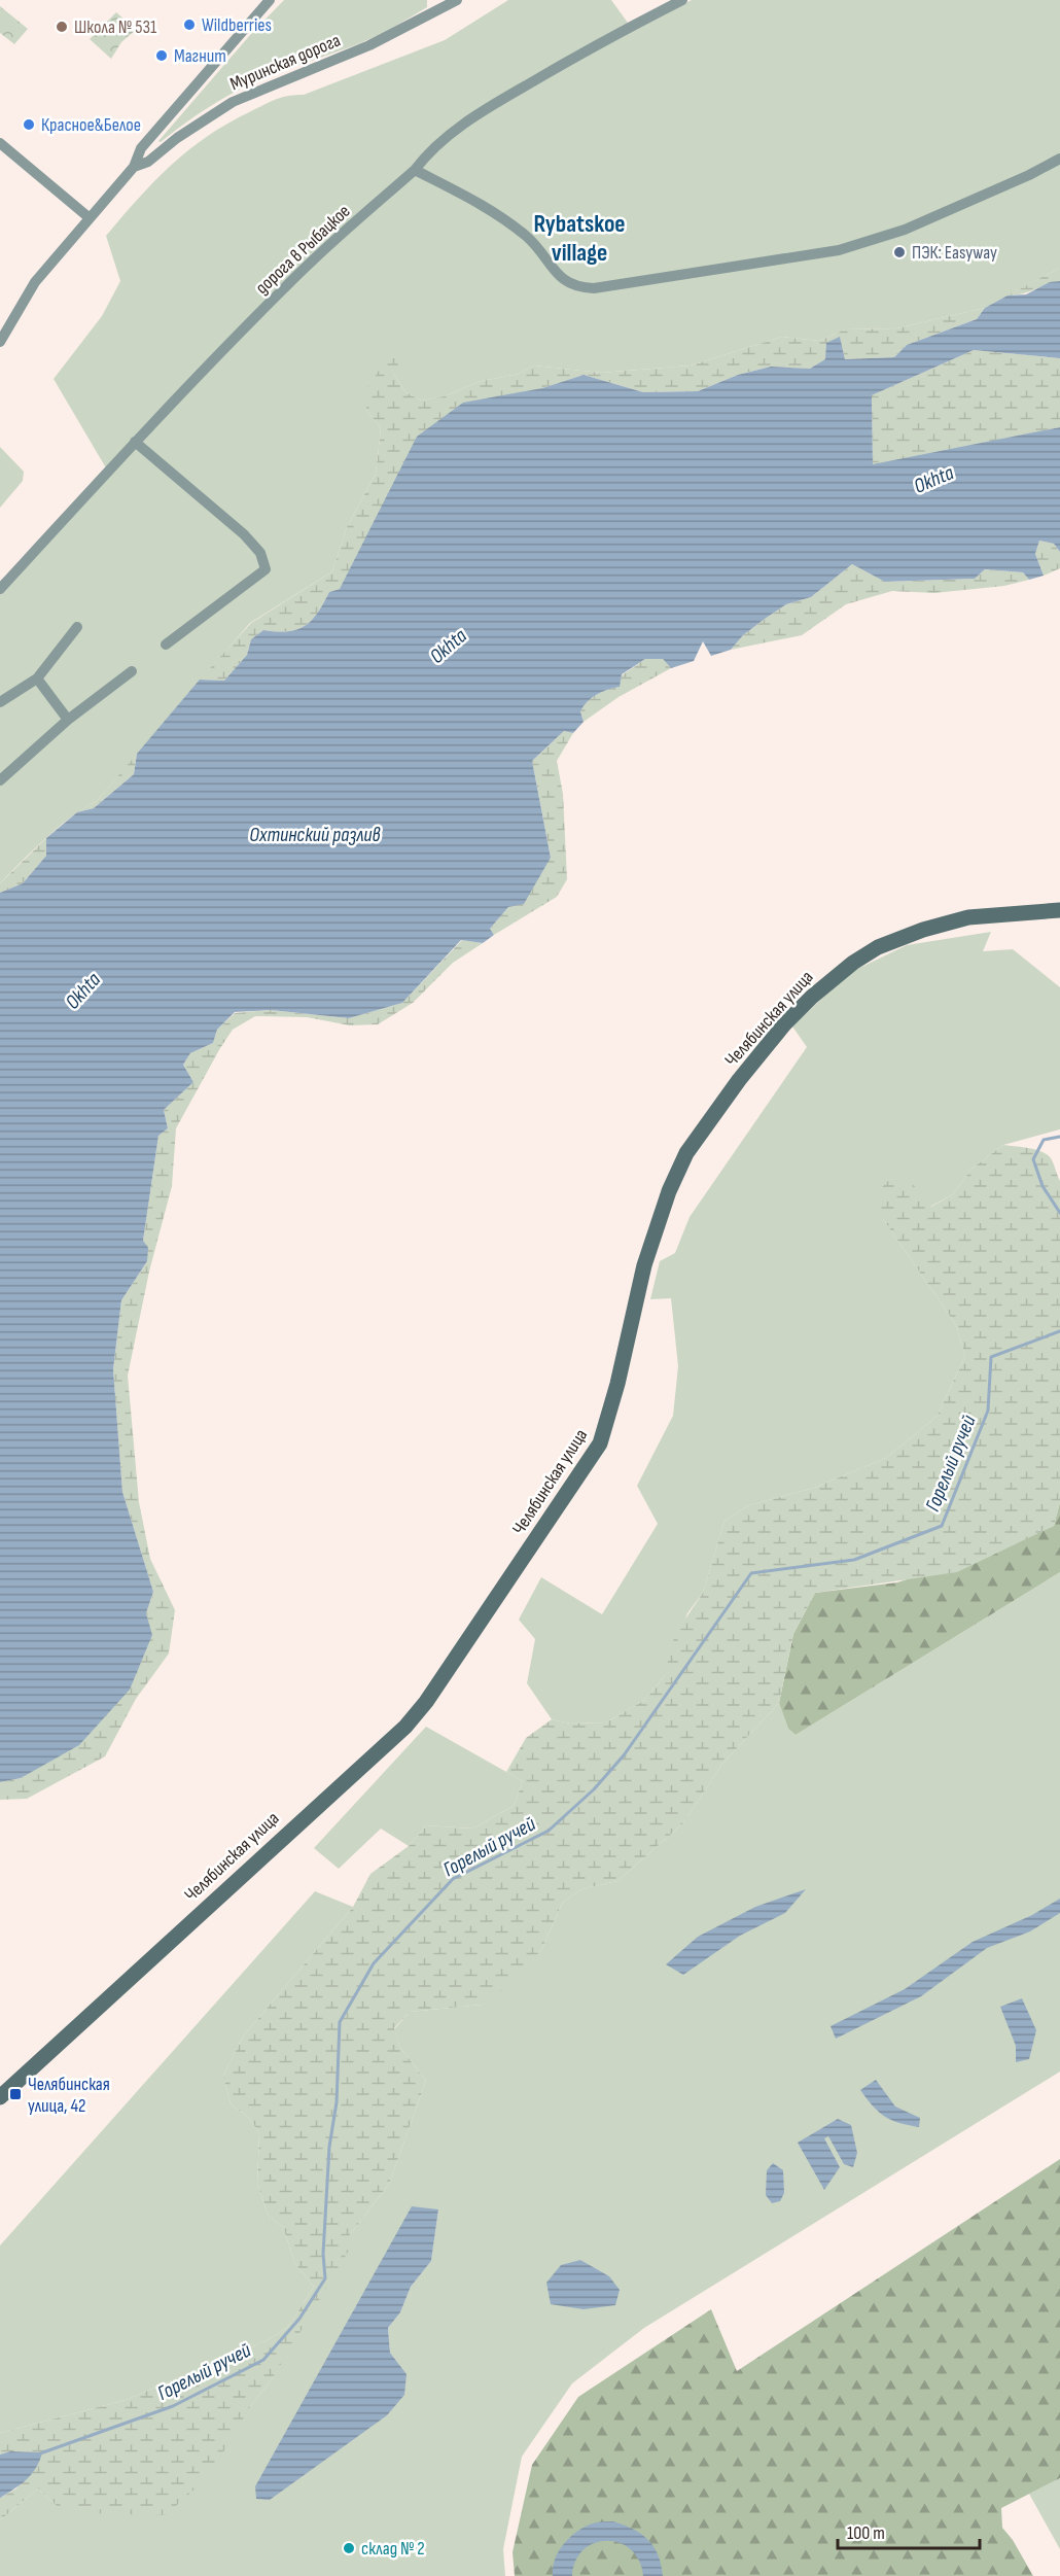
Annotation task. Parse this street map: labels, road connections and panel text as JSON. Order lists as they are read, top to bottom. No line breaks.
{"streets":{"street":["Муринская дорога","дорога в Рыбацкое","Челябинская улица"]},"districts":["Rybatskoe village"],"water":["Okhta","Охтинский разлив","Горелый ручей"],"places":{"other":["Wildberries","Школа № 531","Магнит","Красное&Белое","ПЭК: Easyway","склад № 2"],"transit":["Челябинская улица, 42"]},"scale_bar":"100 m"}
